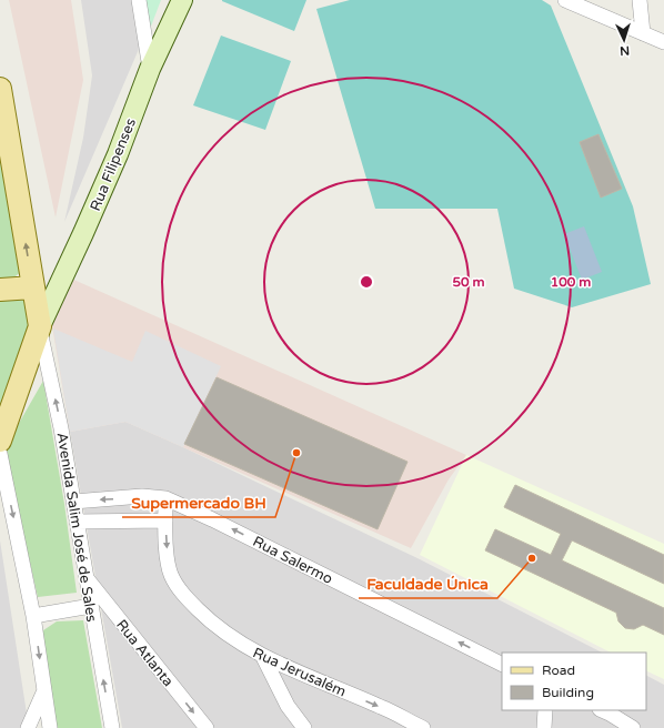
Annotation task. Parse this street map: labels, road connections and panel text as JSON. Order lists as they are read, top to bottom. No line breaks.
{"streets":{"street":["Rua Filipenses","Avenida Salim José de Sales","Rua Salermo","Rua Atlanta","Rua Jerusalém"]},"crossings":[["Rua Filipenses","Avenida Salim José de Sales"],["Avenida Salim José de Sales","Rua Salermo"],["Avenida Salim José de Sales","Rua Atlanta"],["Rua Salermo","Rua Jerusalém"]],"one_way":["Rua Salermo","Rua Atlanta","Rua Jerusalém"],"places":["Supermercado BH","Faculdade Única"],"legend":["Road","Building"],"north":"bottom","rings":["50 m","100 m"]}
